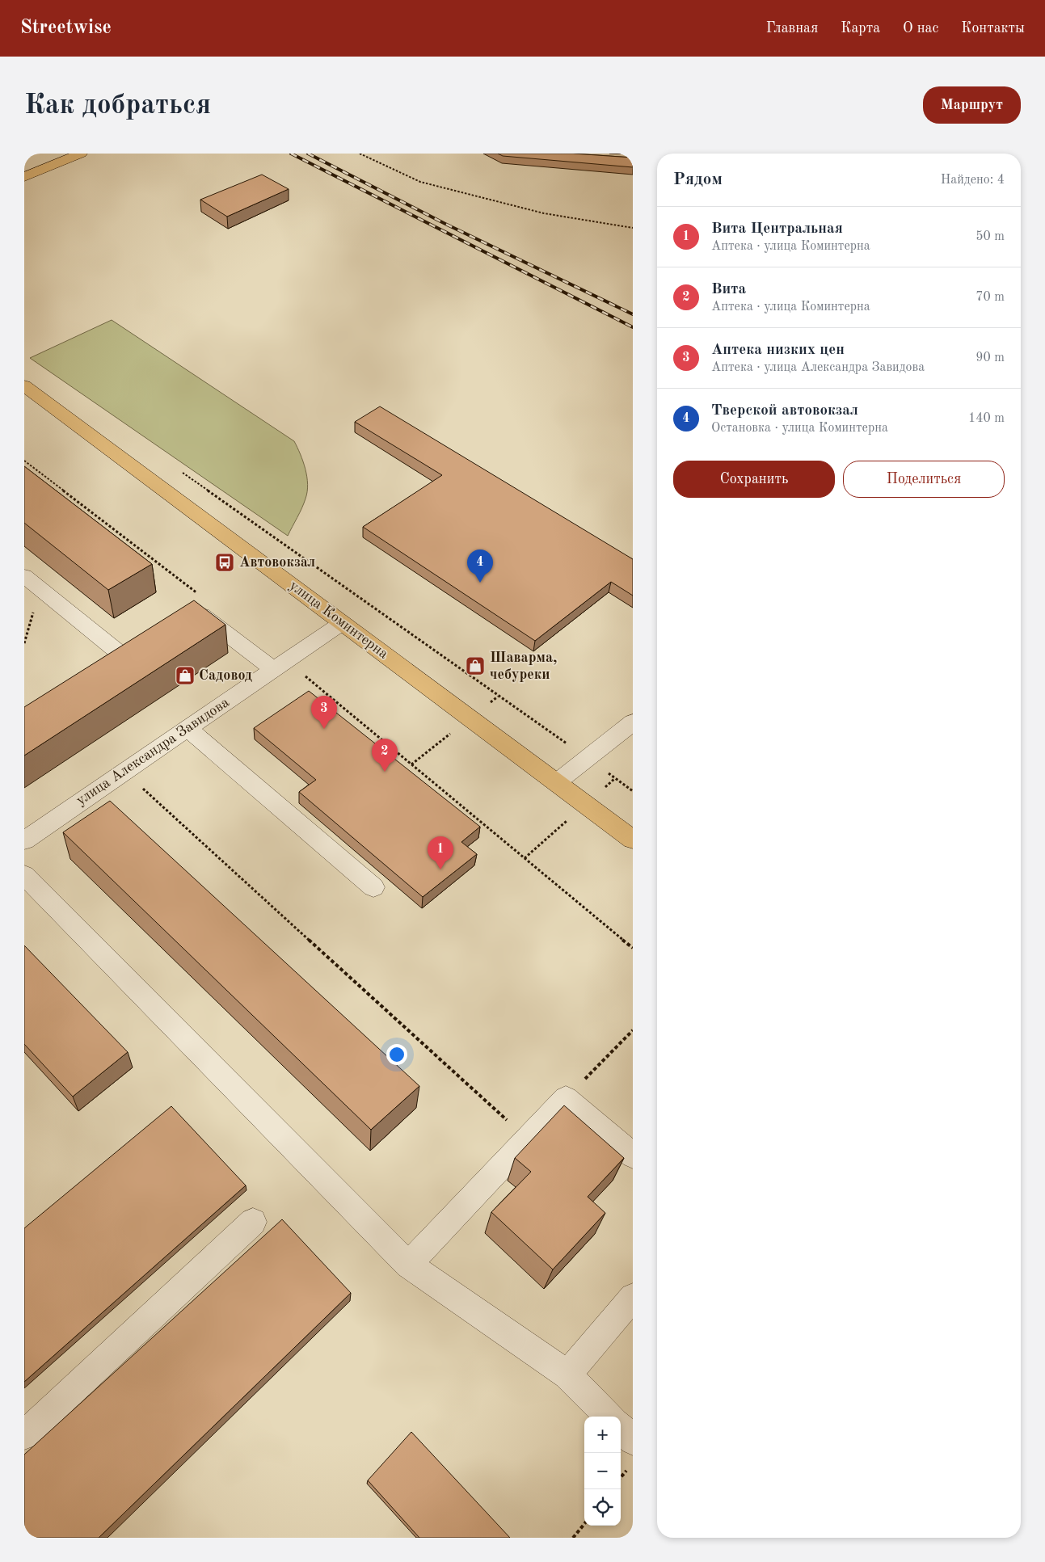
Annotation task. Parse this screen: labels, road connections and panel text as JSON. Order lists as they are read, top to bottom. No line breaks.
{"streets":{"main road":["улица Коминтерна"],"street":["улица Александра Завидова"]},"crossings":[["улица Коминтерна","улица Александра Завидова"]],"places":{"bus stop":["Автовокзал"],"shop":["Шаварма, чебуреки","Садовод"]},"page":{"header":"Streetwise","nav":["Главная","Карта","О нас","Контакты"],"buttons":["Маршрут",["Сохранить","Поделиться"]],"title":"Как добраться","heading":["Рядом","Найдено: 4"],"list":[{"mark":"1","name":"Вита Центральная","note":"Аптека · улица Коминтерна","value":"50 m"},{"mark":"2","name":"Вита","note":"Аптека · улица Коминтерна","value":"70 m"},{"mark":"3","name":"Аптека низких цен","note":"Аптека · улица Александра Завидова","value":"90 m"},{"mark":"4","name":"Тверской автовокзал","note":"Остановка · улица Коминтерна","value":"140 m"}],"pins":["4","3","2","1"],"map_buttons":["+","−"]}}
